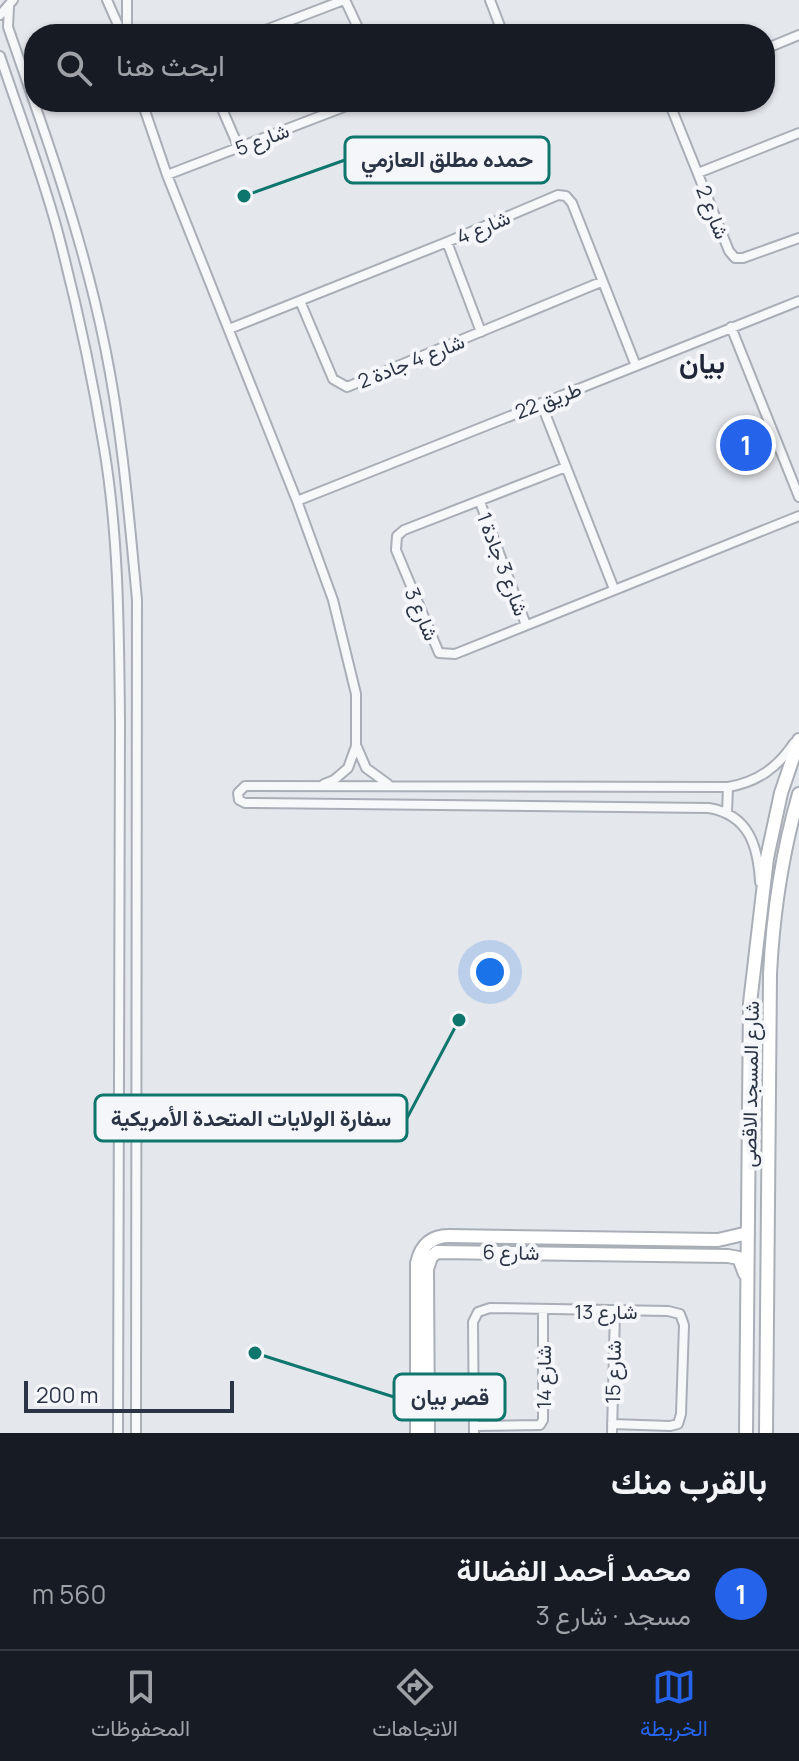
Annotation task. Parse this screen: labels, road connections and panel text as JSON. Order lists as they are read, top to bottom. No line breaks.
{"streets":{"main road":["شارع المسجد الاقصى","شارع 6"],"street":["شارع 5","شارع 2","شارع 4","شارع 4 جادة 2","طريق 22","شارع 3 جادة 1","شارع 3","شارع 13","شارع 15","شارع 14"]},"crossings":[["شارع 4","شارع 4 جادة 2"],["شارع 4","طريق 22"],["شارع 3 جادة 1","شارع 3"],["شارع المسجد الاقصى","شارع 6"],["شارع 13","شارع 15"],["شارع 13","شارع 14"]],"districts":["بيان"],"places":["حمده مطلق العازمي","سفارة الولايات المتحدة الأمريكية","قصر بيان"],"scale_bar":"200 m","page":{"search":"ابحث هنا","pins":"1","scale":"200 m","heading":"بالقرب منك","list":[{"mark":"1","name":"محمد أحمد الفضالة","note":"مسجد · شارع 3","value":"560 m"}],"nav":["الخريطة","الاتجاهات","المحفوظات"]}}
